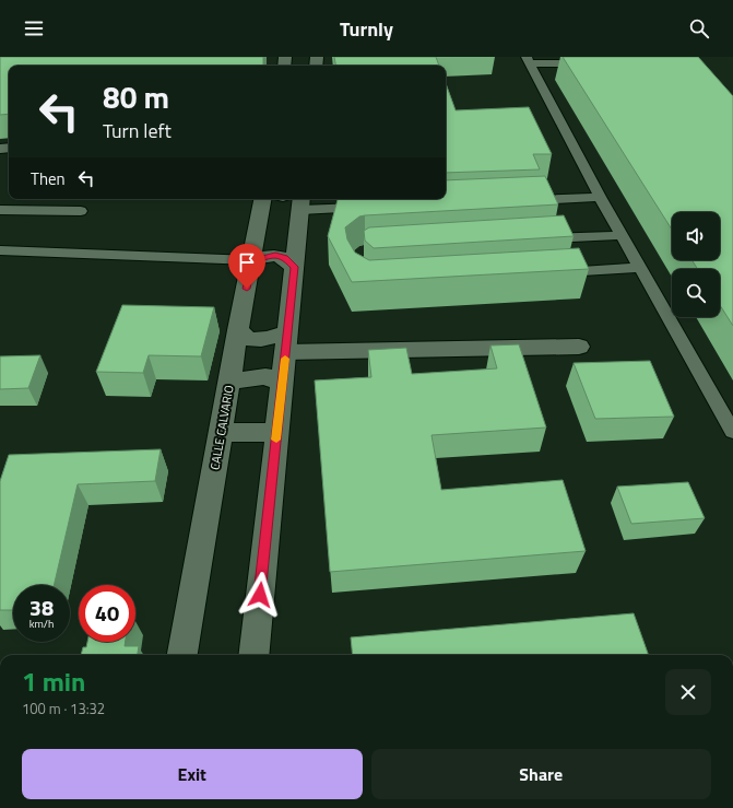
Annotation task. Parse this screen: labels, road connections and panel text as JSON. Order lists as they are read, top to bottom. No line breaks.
{"streets":{"street":["CALLE CALVARIO"]},"page":{"header":"Turnly","turn":["80 m","Turn left"],"then":"Then","speed":"38 km/h","limit":"40","heading":["1 min","100 m · 13:32"],"buttons":["Exit","Share"]}}
